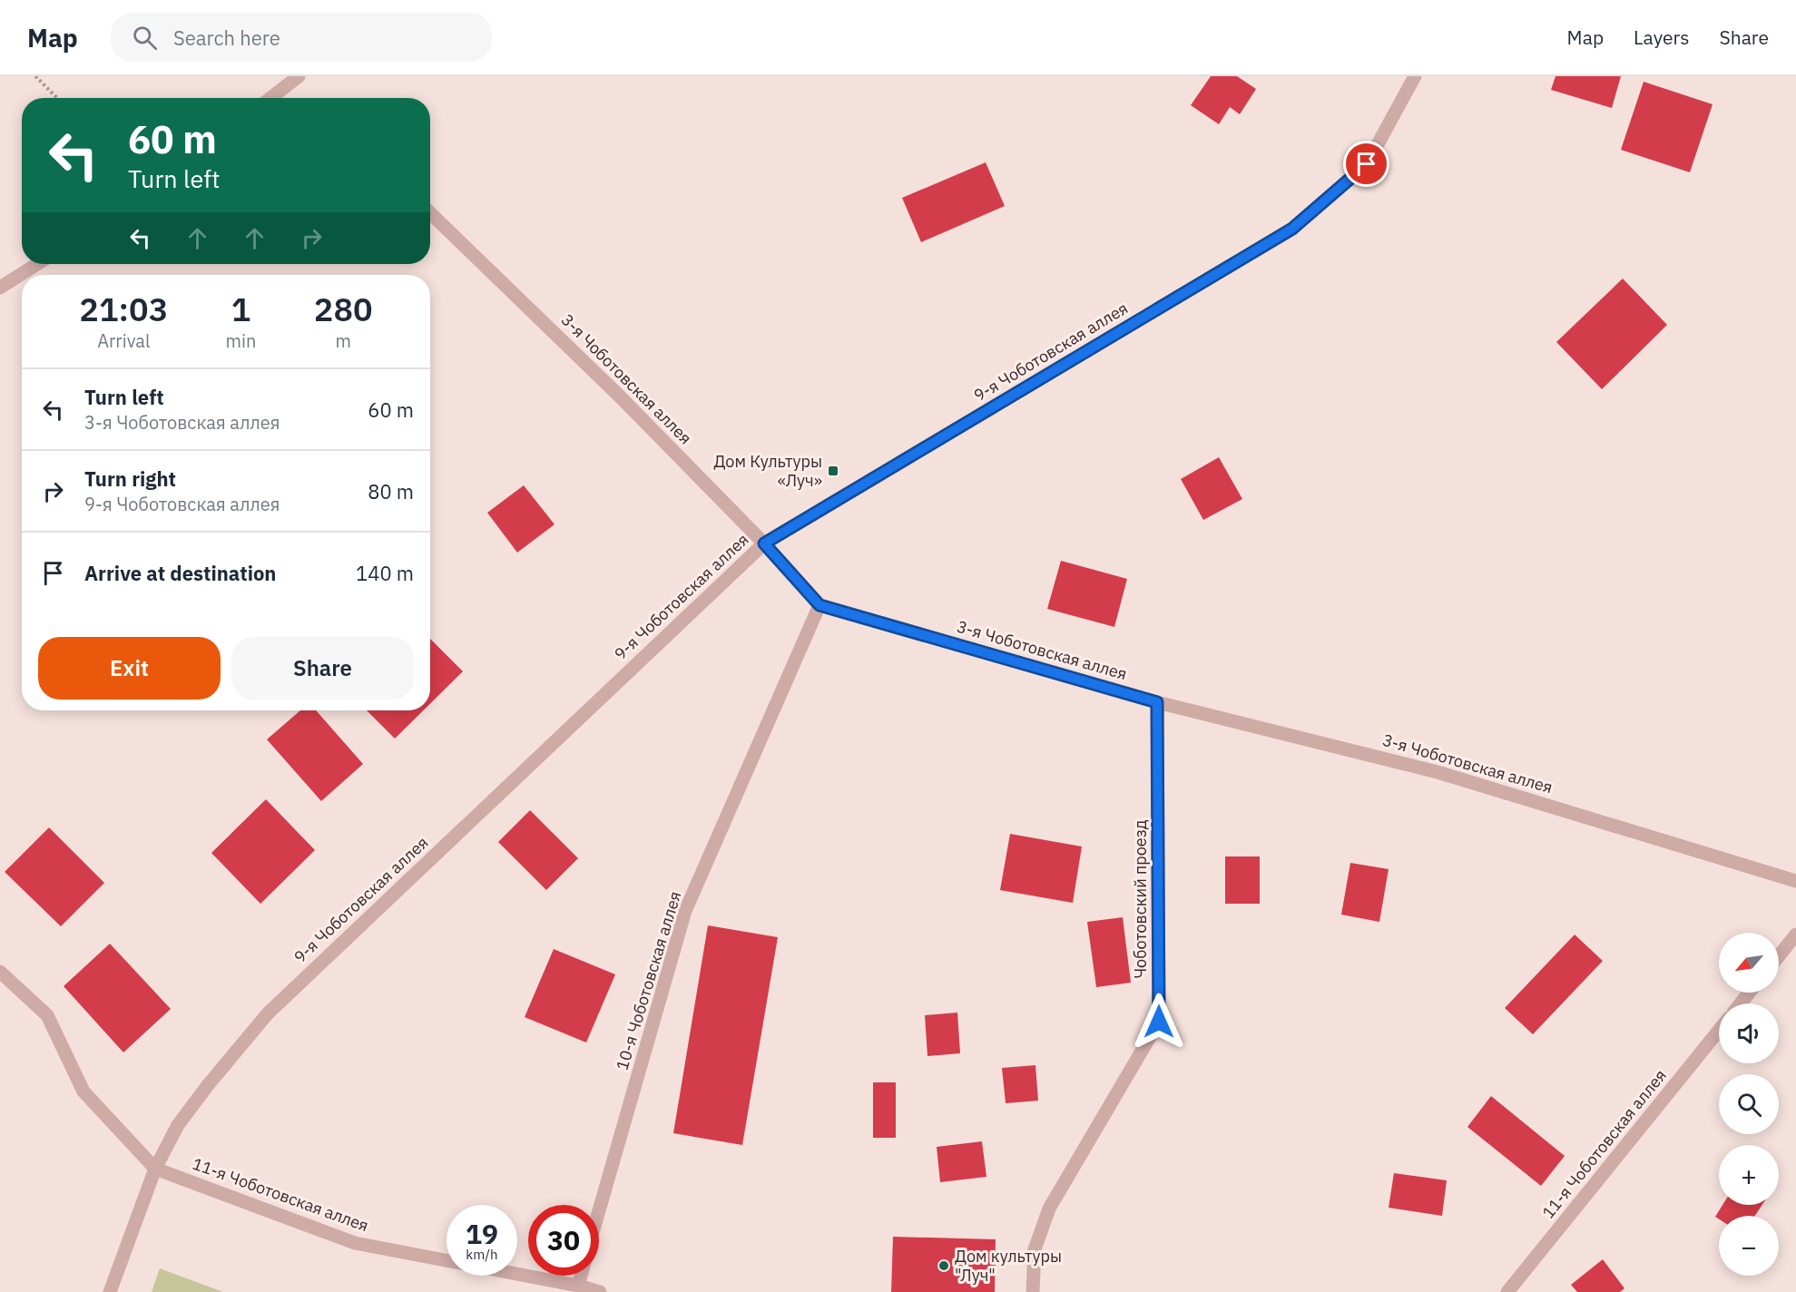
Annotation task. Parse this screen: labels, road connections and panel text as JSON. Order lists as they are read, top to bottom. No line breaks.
{"streets":{"street":["9-я Чоботовская аллея","3-я Чоботовская аллея","Чоботовский проезд","10-я Чоботовская аллея","11-я Чоботовская аллея"]},"crossings":[["9-я Чоботовская аллея","3-я Чоботовская аллея"],["9-я Чоботовская аллея","11-я Чоботовская аллея"],["3-я Чоботовская аллея","Чоботовский проезд"],["3-я Чоботовская аллея","10-я Чоботовская аллея"]],"places":{"transit":["Дом Культуры «Луч»"],"other":["Дом культуры \"Луч\""]},"north":"bottom left","page":{"header":"Map","search":"Search here","nav":["Map","Layers","Share"],"turn":["60 m","Turn left"],"eta":["21:03","Arrival","1","min","280","m"],"list":[{"name":"Turn left","note":"3-я Чоботовская аллея","value":"60 m"},{"name":"Turn right","note":"9-я Чоботовская аллея","value":"80 m"},{"name":"Arrive at destination","value":"140 m"}],"buttons":["Exit","Share"],"map_buttons":["+","−"],"speed":"19 km/h","limit":"30"}}
